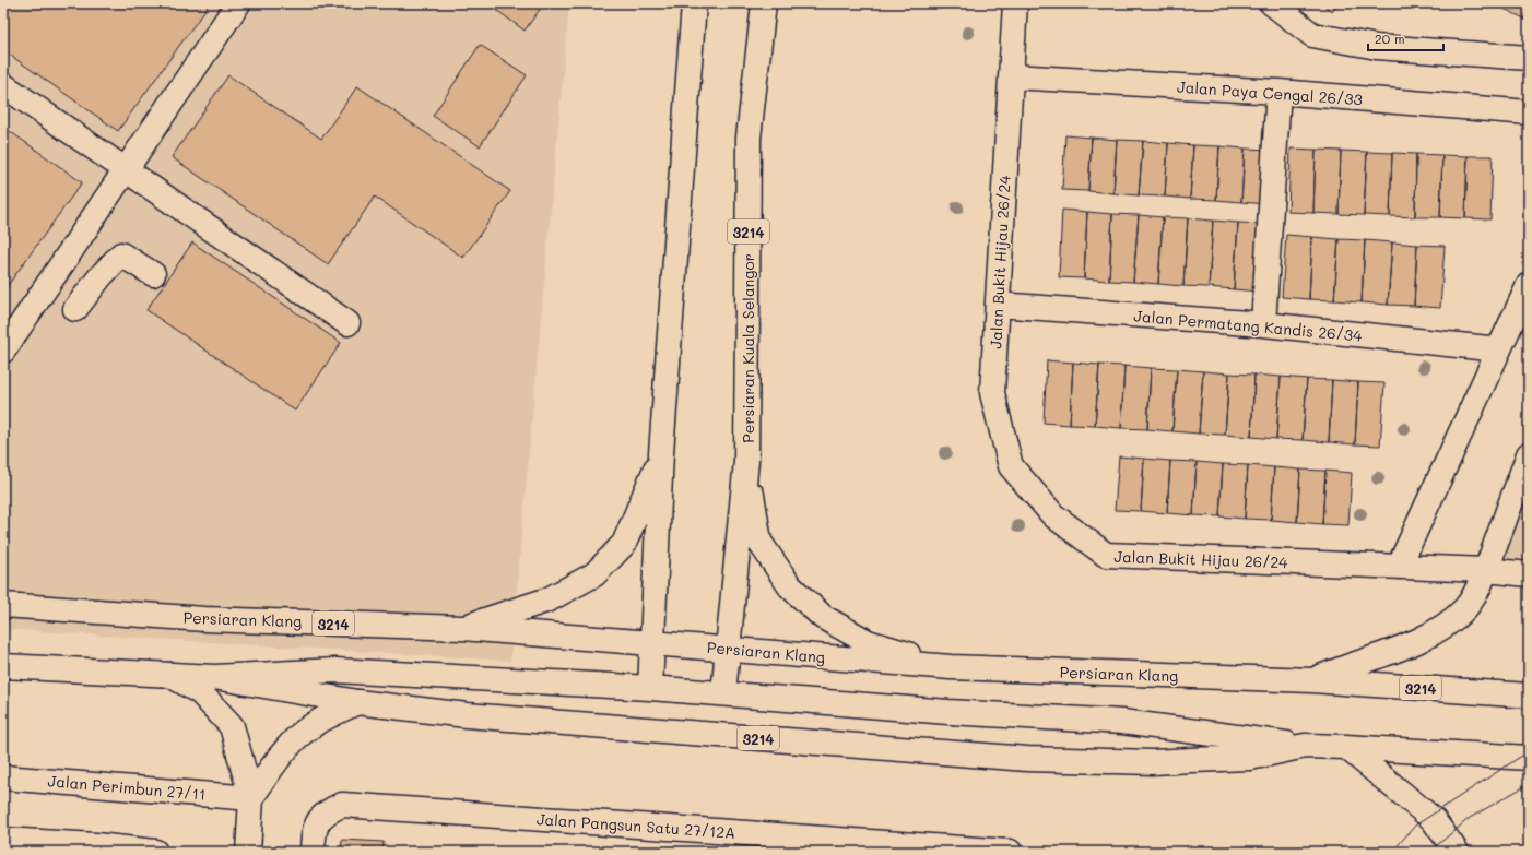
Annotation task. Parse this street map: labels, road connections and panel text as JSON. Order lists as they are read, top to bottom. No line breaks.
{"streets":{"main road":["Jalan Paya Cengal 26/33","3214","Jalan Bukit Hijau 26/24","Jalan Permatang Kandis 26/34","Persiaran Kuala Selangor","Persiaran Klang","Jalan Perimbun 27/11","Jalan Pangsun Satu 27/12A"]},"crossings":[["Jalan Paya Cengal 26/33","Jalan Bukit Hijau 26/24"],["Jalan Bukit Hijau 26/24","Jalan Permatang Kandis 26/34"],["Persiaran Kuala Selangor","Persiaran Klang"]],"scale_bar":"20 m"}
